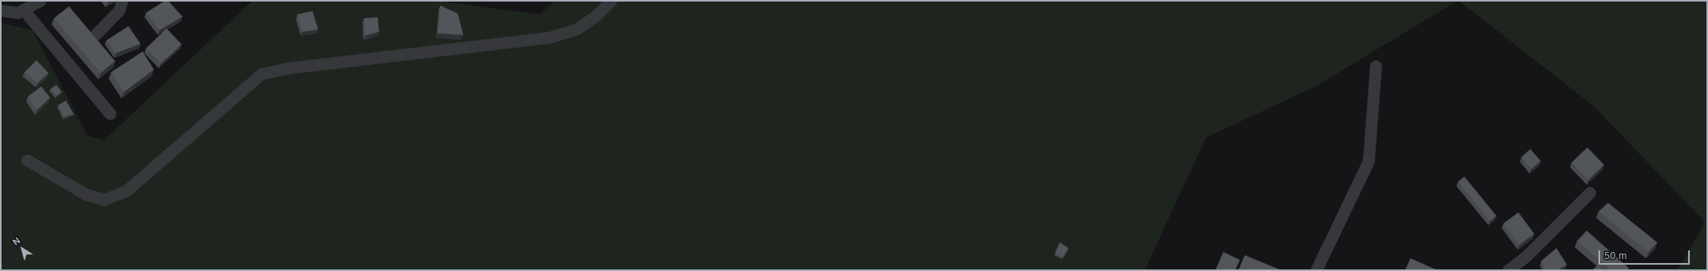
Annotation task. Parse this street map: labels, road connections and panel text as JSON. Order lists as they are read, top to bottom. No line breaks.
{"scale_bar":"50 m","north":"top left"}
